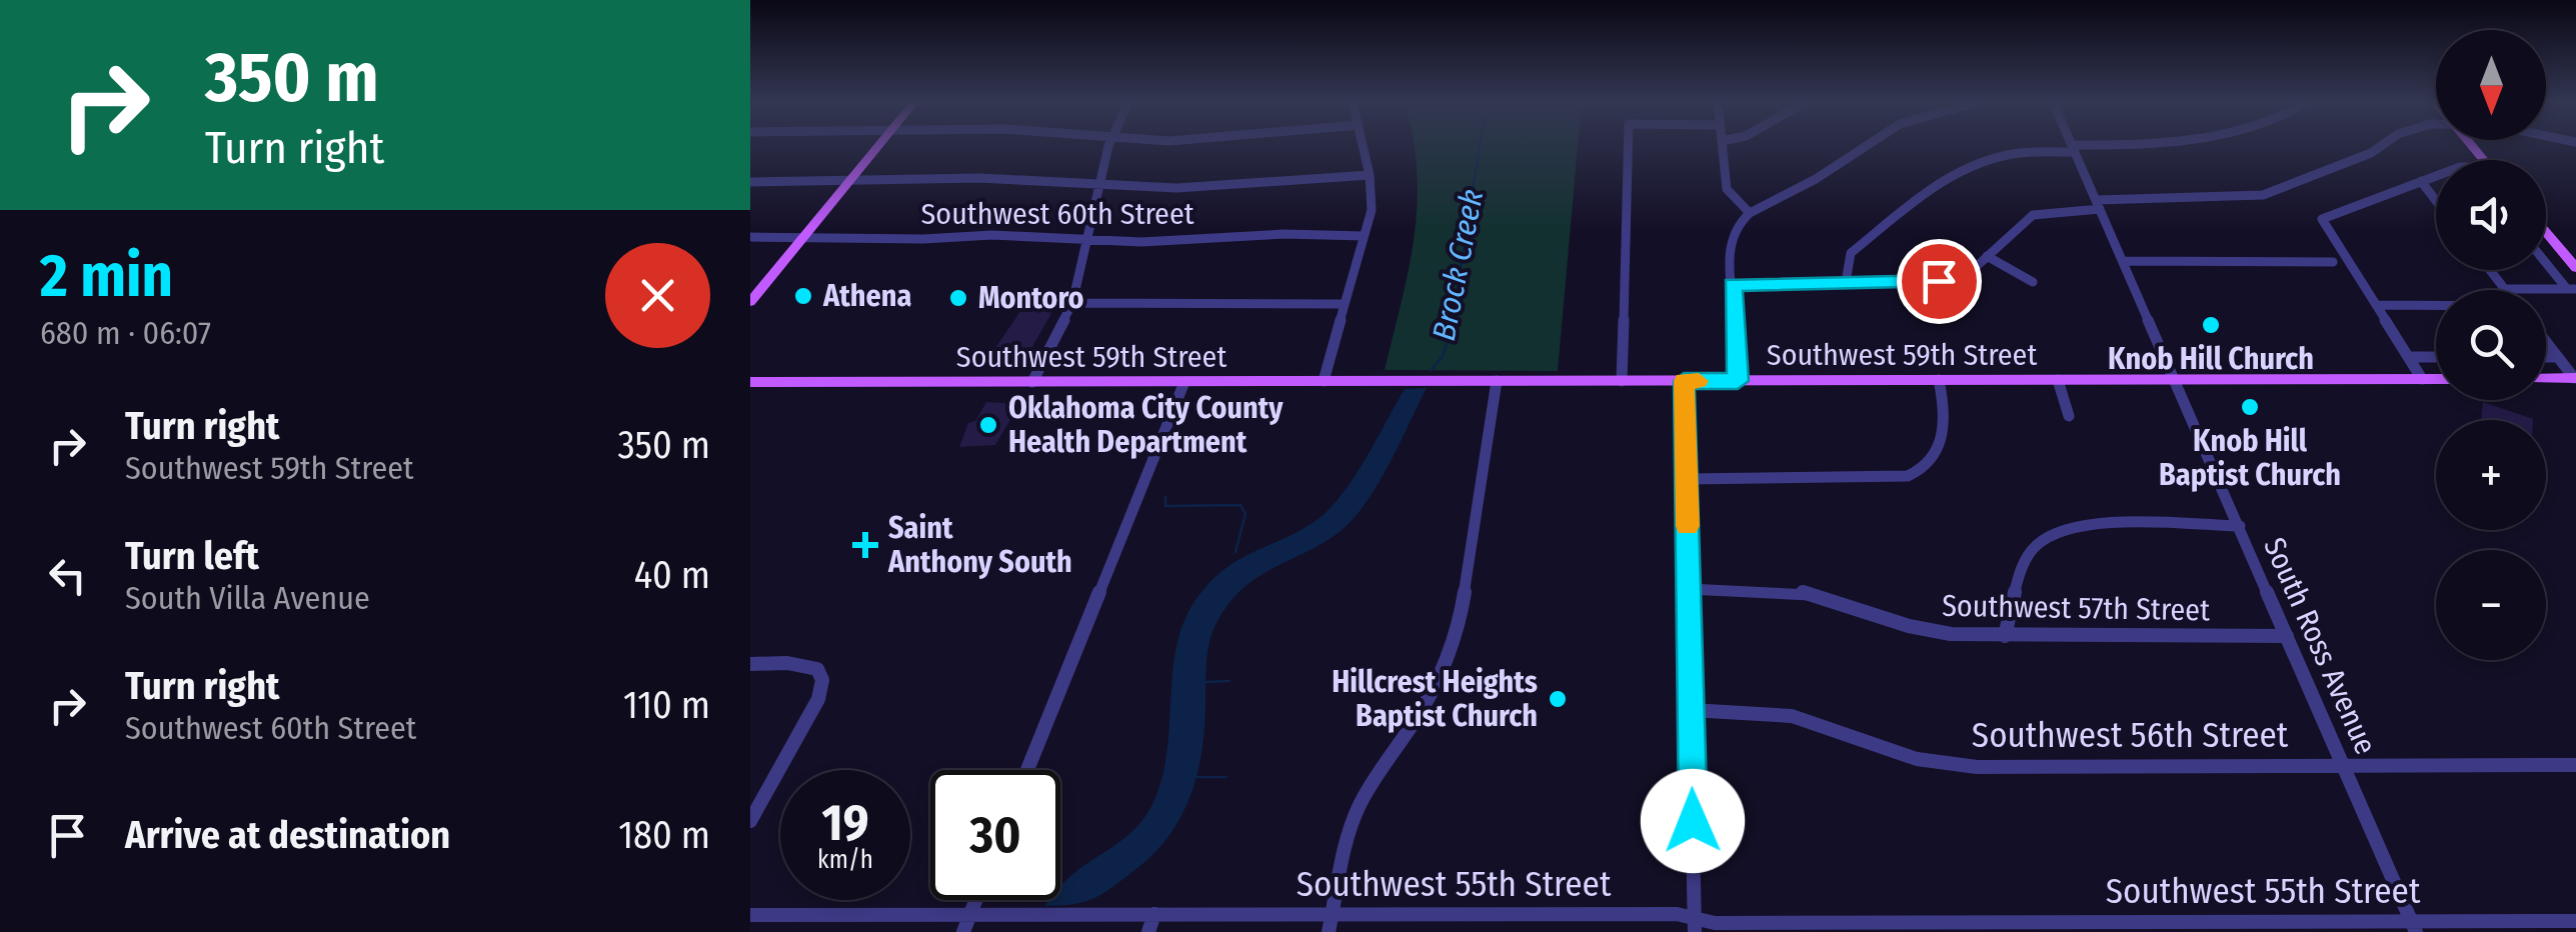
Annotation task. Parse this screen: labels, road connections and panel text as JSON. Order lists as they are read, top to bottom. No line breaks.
{"streets":{"main road":["Southwest 59th Street"],"street":["Southwest 60th Street","Southwest 57th Street","South Ross Avenue","Southwest 56th Street","Southwest 55th Street"]},"crossings":[["Southwest 59th Street","South Ross Avenue"],["Southwest 57th Street","South Ross Avenue"],["South Ross Avenue","Southwest 56th Street"],["South Ross Avenue","Southwest 55th Street"]],"water":["Brock Creek"],"places":{"other":["Athena","Montoro","Knob Hill Church","Knob Hill Baptist Church","Oklahoma City County Health Department","Hillcrest Heights Baptist Church"],"health":["Saint Anthony South"]},"north":"bottom","page":{"turn":["350 m","Turn right"],"map_buttons":["+","−"],"heading":["2 min","680 m · 06:07"],"list":[{"name":"Turn right","note":"Southwest 59th Street","value":"350 m"},{"name":"Turn left","note":"South Villa Avenue","value":"40 m"},{"name":"Turn right","note":"Southwest 60th Street","value":"110 m"},{"name":"Arrive at destination","value":"180 m"}],"speed":"19 km/h","limit":"30"}}
